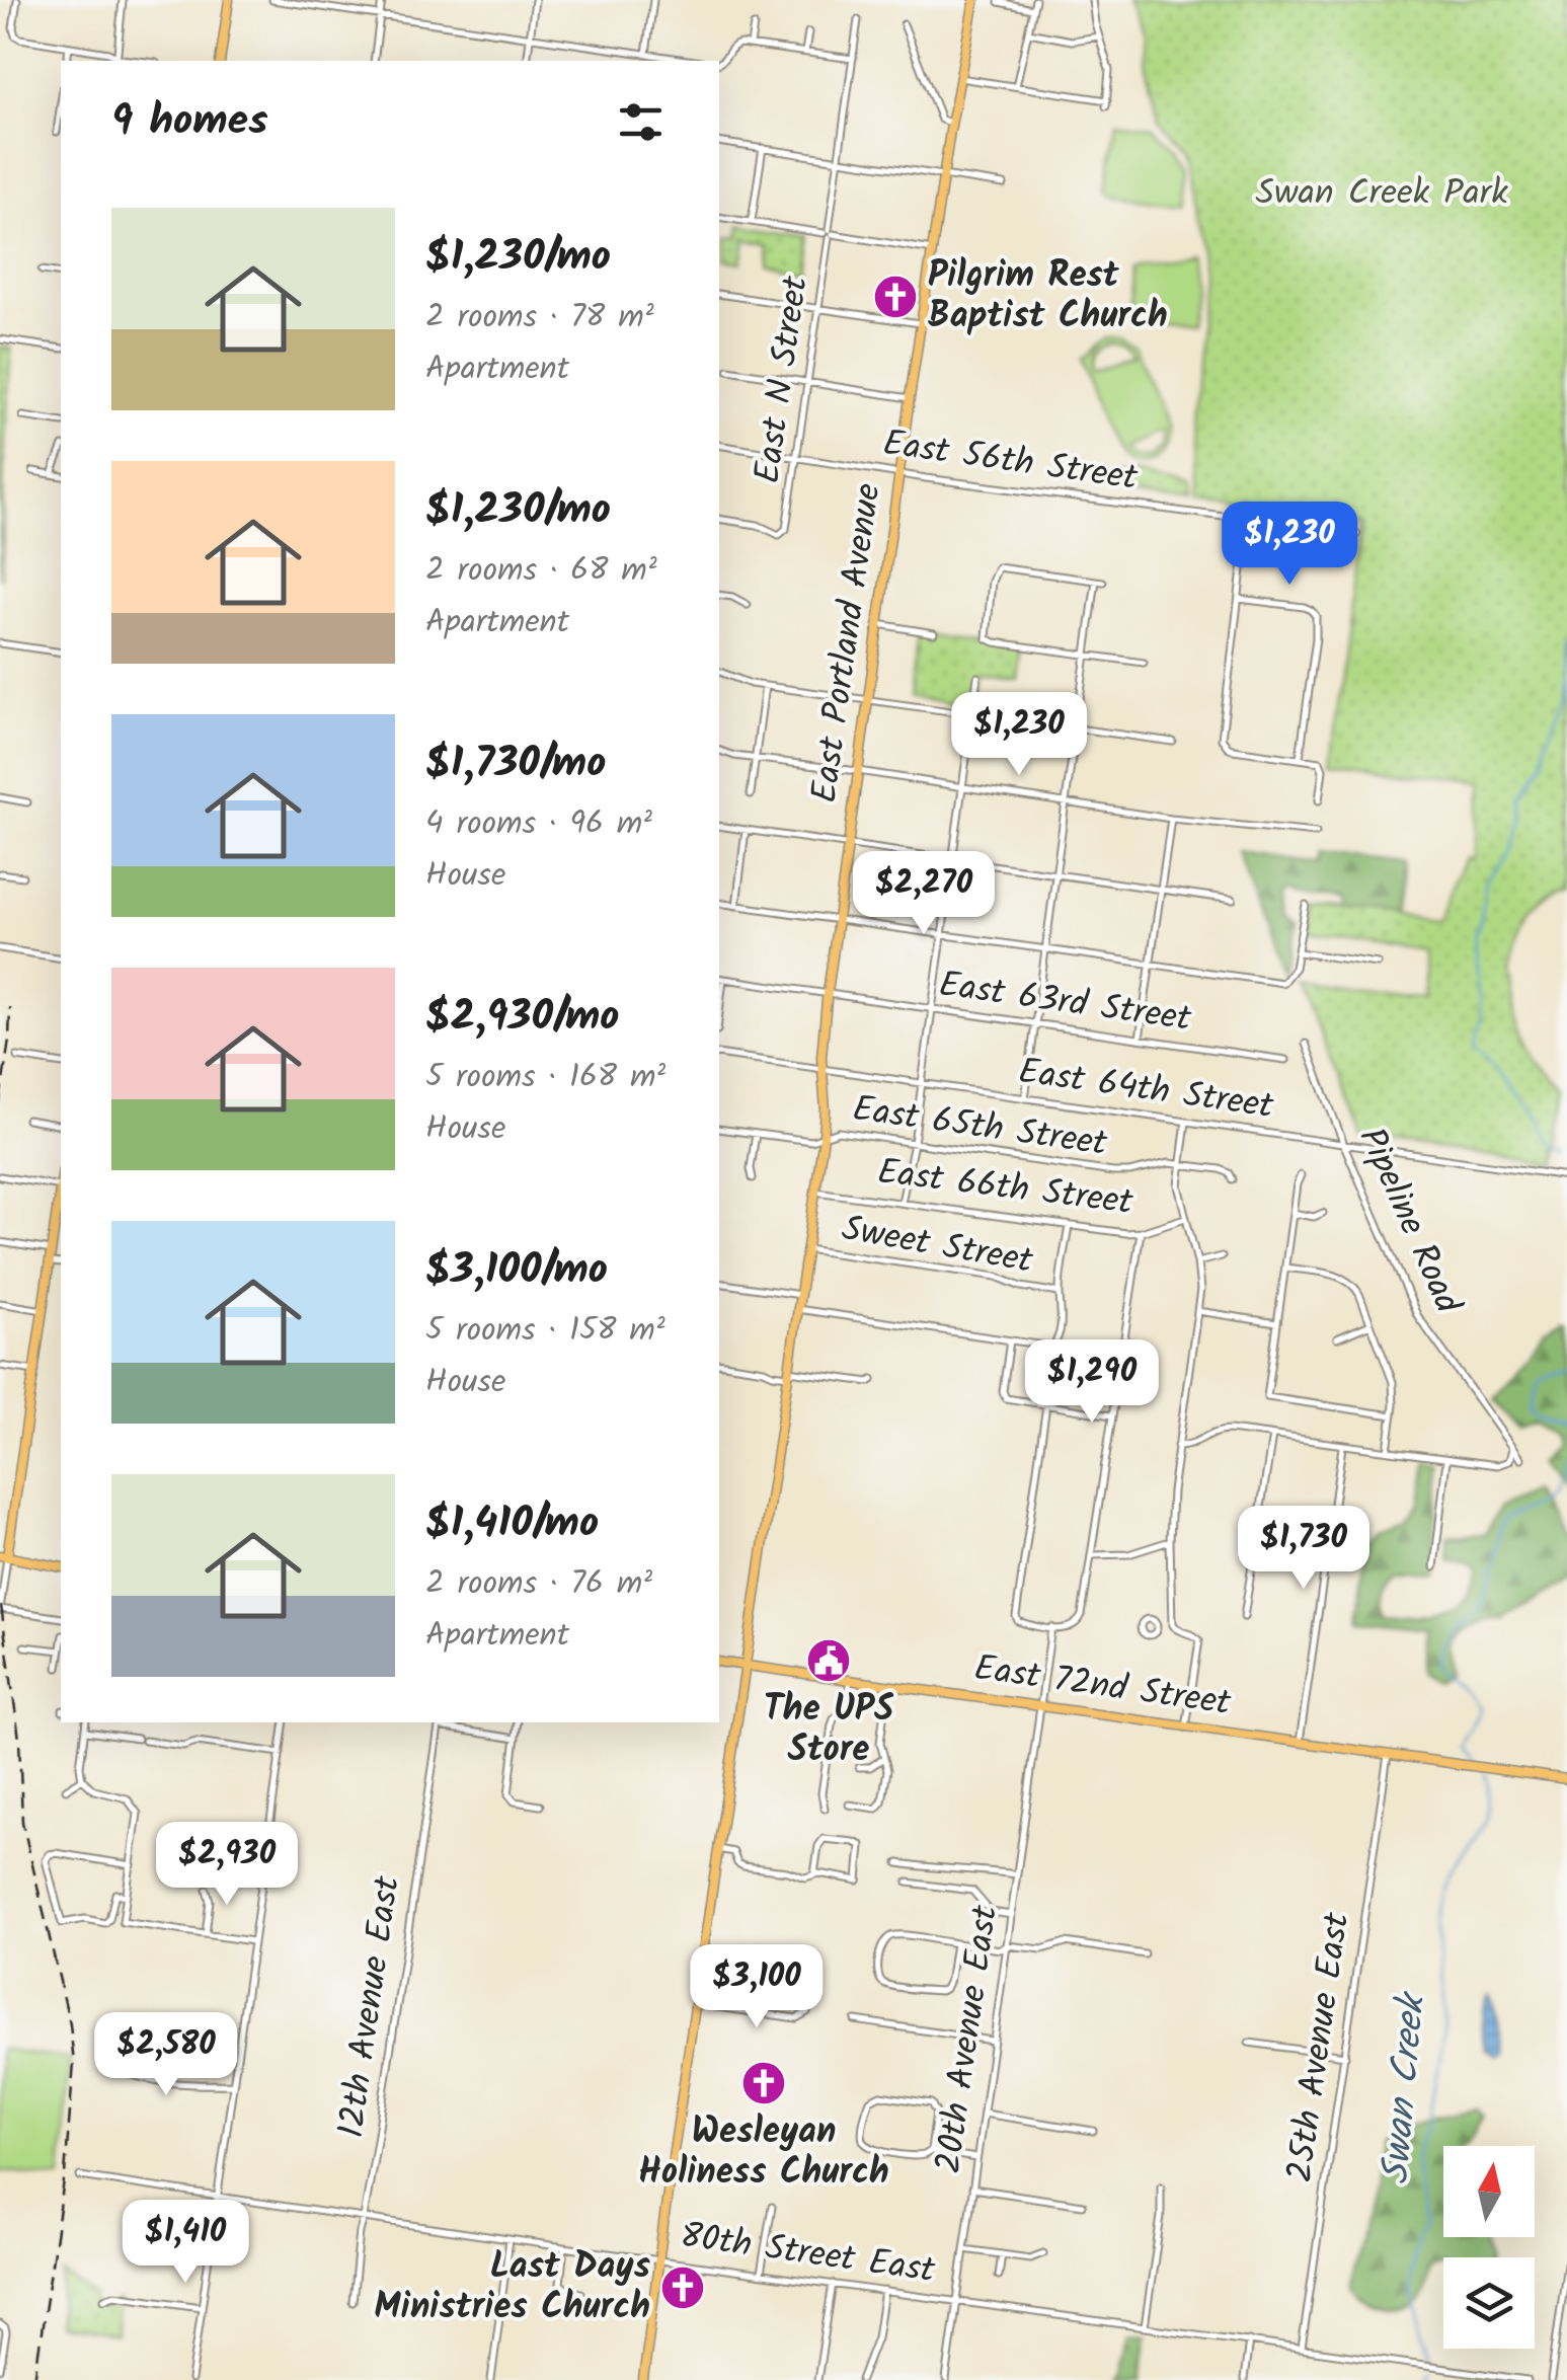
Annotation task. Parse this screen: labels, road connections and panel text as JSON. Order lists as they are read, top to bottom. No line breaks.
{"streets":{"main road":["East Portland Avenue","East 72nd Street"],"street":["East N Street","East 56th Street","East 63rd Street","East 64th Street","East 65th Street","East 66th Street","Pipeline Road","Sweet Street","12th Avenue East","20th Avenue East","25th Avenue East","80th Street East"]},"crossings":[["East N Street","East 56th Street"],["East 56th Street","East Portland Avenue"],["East Portland Avenue","East 63rd Street"],["East Portland Avenue","East 64th Street"],["East Portland Avenue","East 65th Street"],["East Portland Avenue","East 66th Street"],["East Portland Avenue","Sweet Street"],["East Portland Avenue","East 72nd Street"],["East Portland Avenue","80th Street East"],["East 64th Street","Pipeline Road"],["East 72nd Street","20th Avenue East"],["East 72nd Street","25th Avenue East"],["12th Avenue East","80th Street East"],["20th Avenue East","80th Street East"],["25th Avenue East","80th Street East"]],"water":["Swan Creek"],"parks":["Swan Creek Park"],"places":{"church":["Pilgrim Rest Baptist Church","Wesleyan Holiness Church","Last Days Ministries Church"],"public building":["The UPS Store"]},"north":"top","page":{"heading":"9 homes","list":[{"name":"$1,230/mo","note":"2 rooms · 78 m² · Apartment"},{"name":"$1,230/mo","note":"2 rooms · 68 m² · Apartment"},{"name":"$1,730/mo","note":"4 rooms · 96 m² · House"},{"name":"$2,930/mo","note":"5 rooms · 168 m² · House"},{"name":"$3,100/mo","note":"5 rooms · 158 m² · House"},{"name":"$1,410/mo","note":"2 rooms · 76 m² · Apartment"}],"price":["$1,230","$1,230","$2,270","$1,290","$1,730","$2,930","$3,100","$2,580","$1,410"]}}
